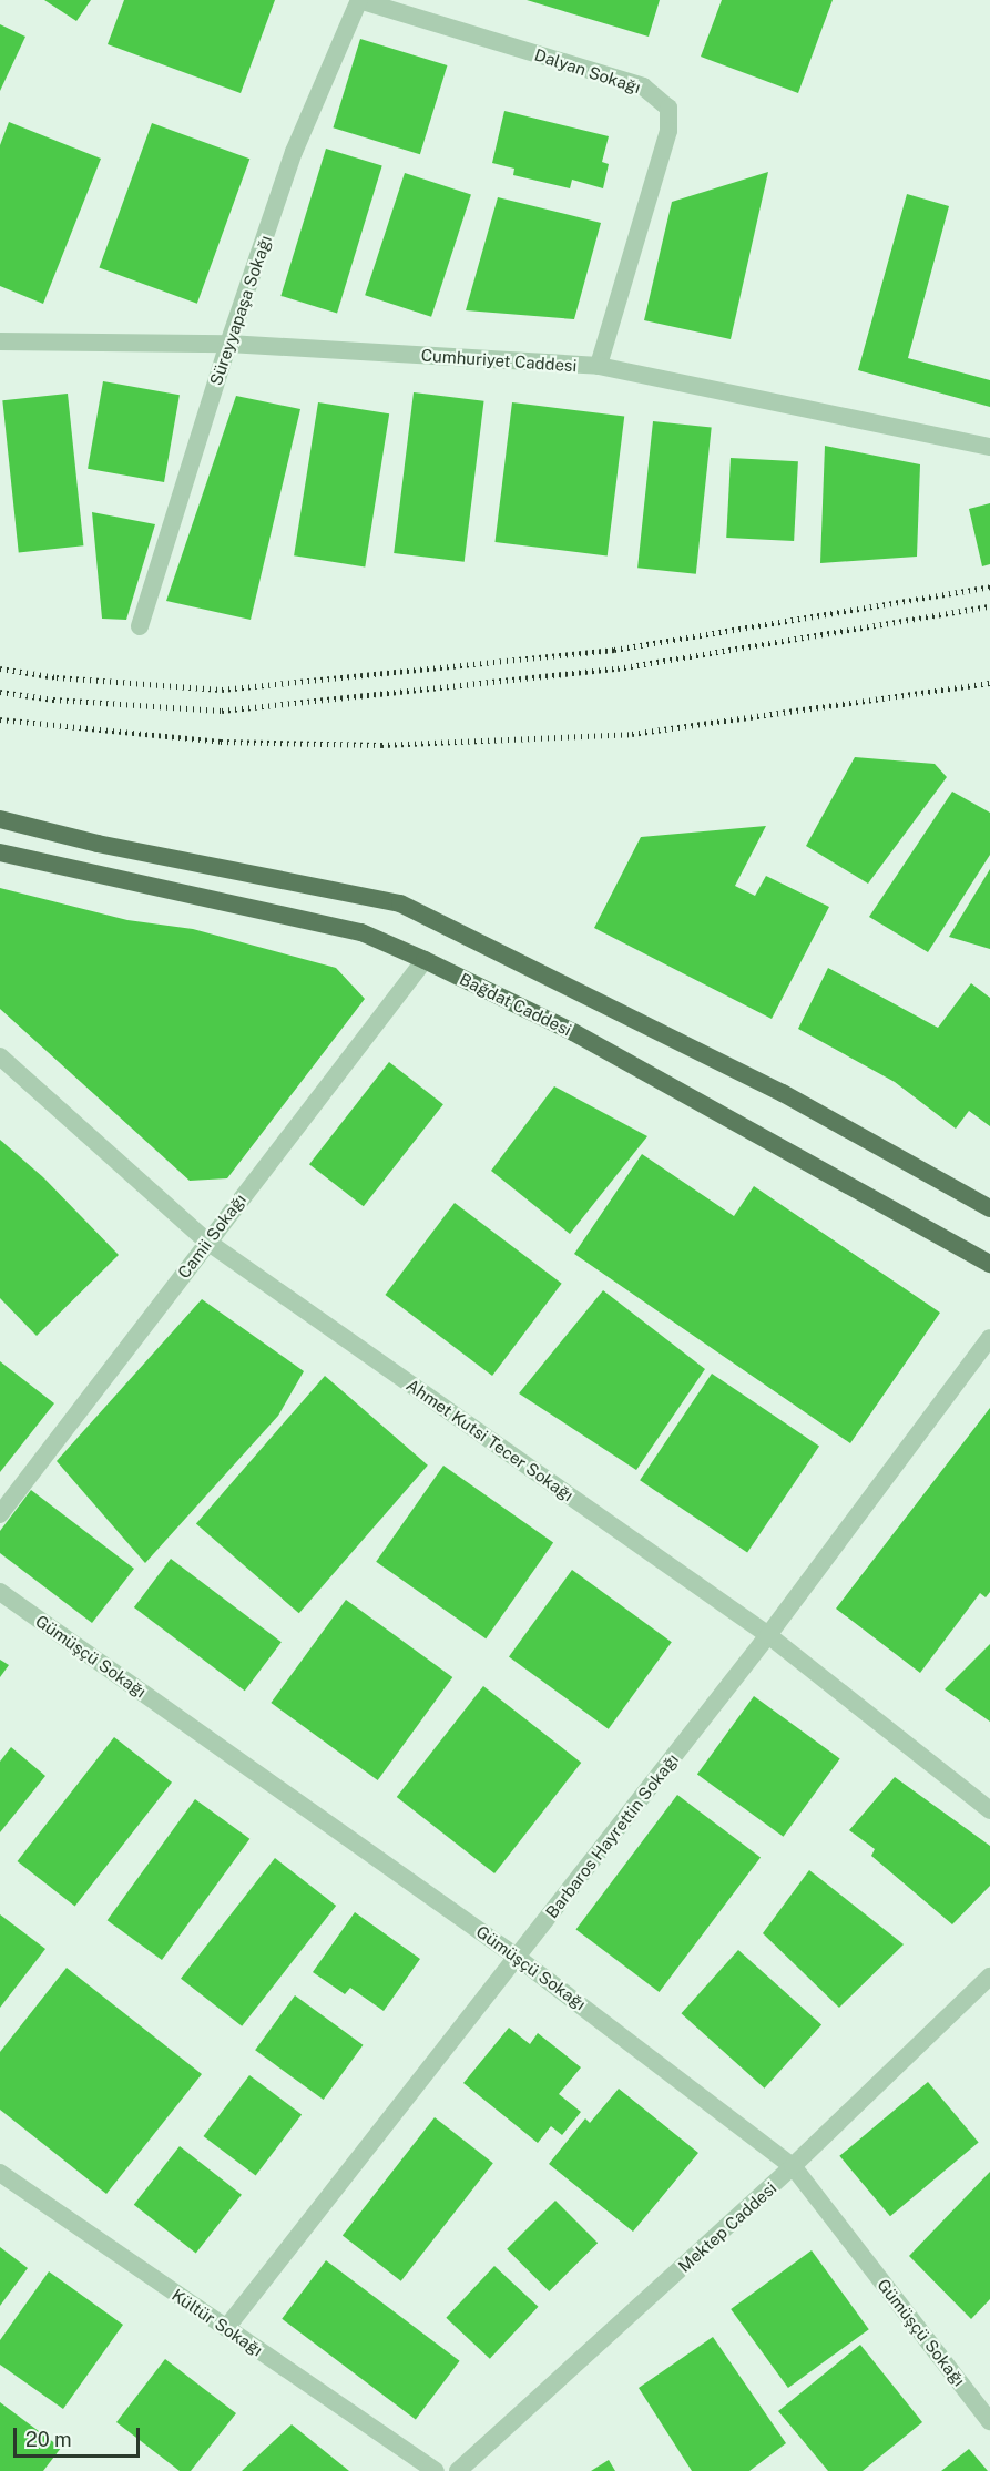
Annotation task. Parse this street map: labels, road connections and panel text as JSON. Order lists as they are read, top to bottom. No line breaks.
{"streets":{"main road":["Bağdat Caddesi"],"street":["Dalyan Sokağı","Süreyyapaşa Sokağı","Cumhuriyet Caddesi","Camii Sokağı","Ahmet Kutsi Tecer Sokağı","Gümüşçü Sokağı","Barbaros Hayrettin Sokağı","Mektep Caddesi","Kültür Sokağı"]},"crossings":[["Dalyan Sokağı","Süreyyapaşa Sokağı"],["Dalyan Sokağı","Cumhuriyet Caddesi"],["Süreyyapaşa Sokağı","Cumhuriyet Caddesi"],["Bağdat Caddesi","Camii Sokağı"],["Camii Sokağı","Ahmet Kutsi Tecer Sokağı"],["Ahmet Kutsi Tecer Sokağı","Barbaros Hayrettin Sokağı"],["Gümüşçü Sokağı","Barbaros Hayrettin Sokağı"],["Gümüşçü Sokağı","Mektep Caddesi"],["Barbaros Hayrettin Sokağı","Kültür Sokağı"]],"scale_bar":"20 m"}
